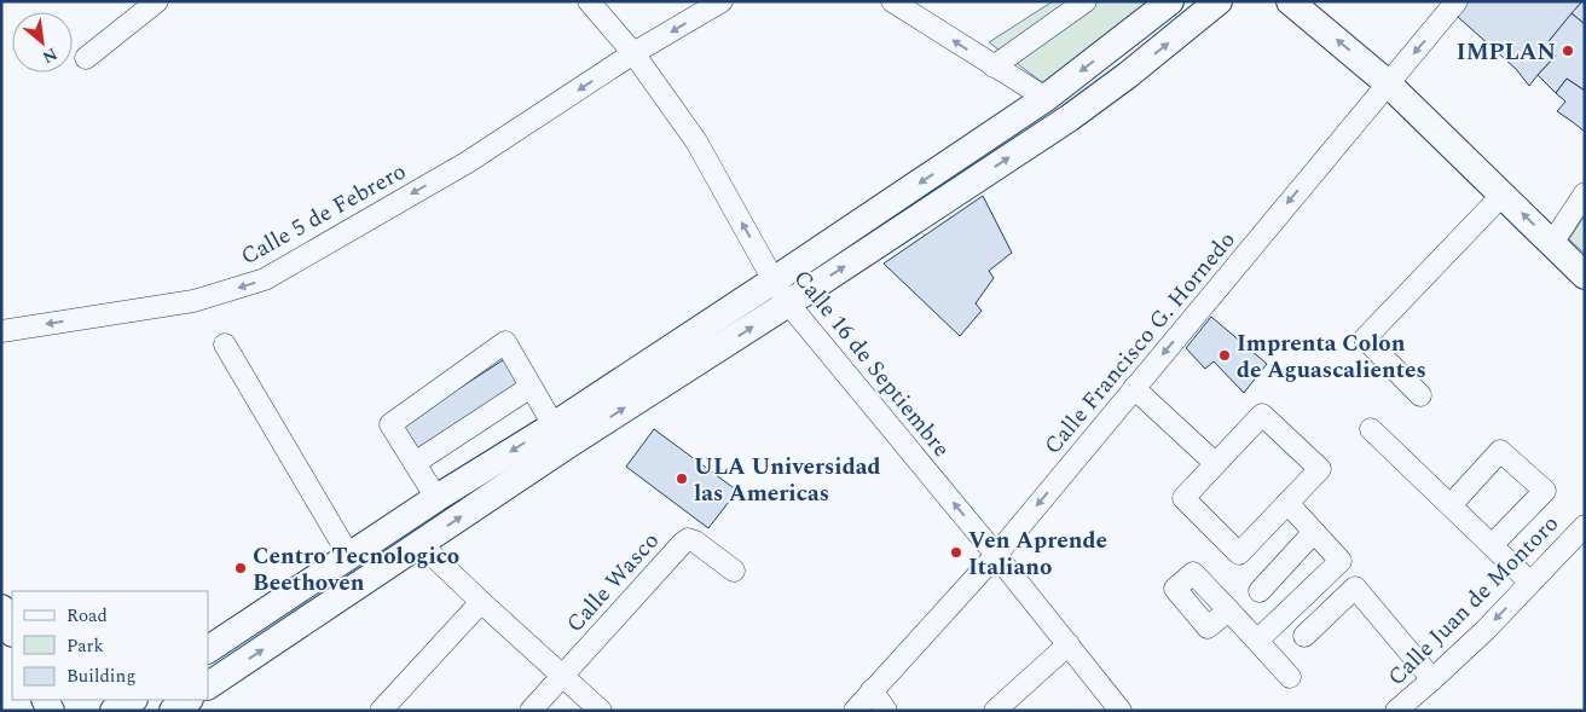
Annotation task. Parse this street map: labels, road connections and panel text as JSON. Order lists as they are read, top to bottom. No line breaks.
{"streets":{"street":["Calle 5 de Febrero","Calle Francisco G. Hornedo","Calle 16 de Septiembre","Calle Wasco","Calle Juan de Montoro"]},"crossings":[["Calle 5 de Febrero","Calle 16 de Septiembre"],["Calle Francisco G. Hornedo","Calle 16 de Septiembre"]],"one_way":["Calle 5 de Febrero","Calle Francisco G. Hornedo","Calle 16 de Septiembre","Calle Juan de Montoro"],"places":["IMPLAN","Imprenta Colon de Aguascalientes","ULA Universidad las Americas","Ven Aprende Italiano","Centro Tecnologico Beethoven"],"legend":["Road","Park","Building"],"north":"bottom right"}
